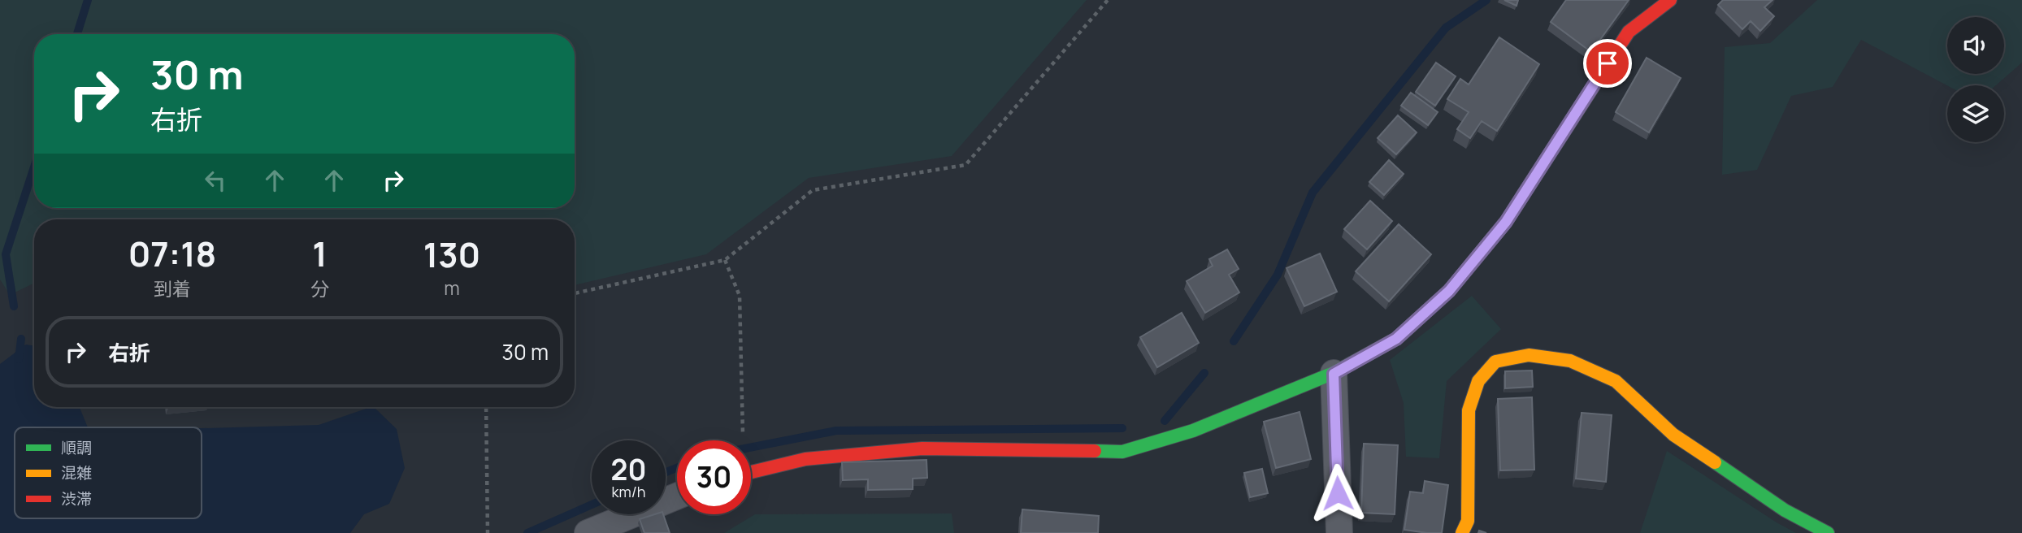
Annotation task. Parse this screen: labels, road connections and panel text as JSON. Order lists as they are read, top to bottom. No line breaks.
{"legend":["順調","混雑","渋滞"],"page":{"turn":["30 m","右折"],"eta":["07:18","到着","1","分","130","m"],"list":[{"name":"右折","value":"30 m"}],"speed":"20 km/h","limit":"30"}}
